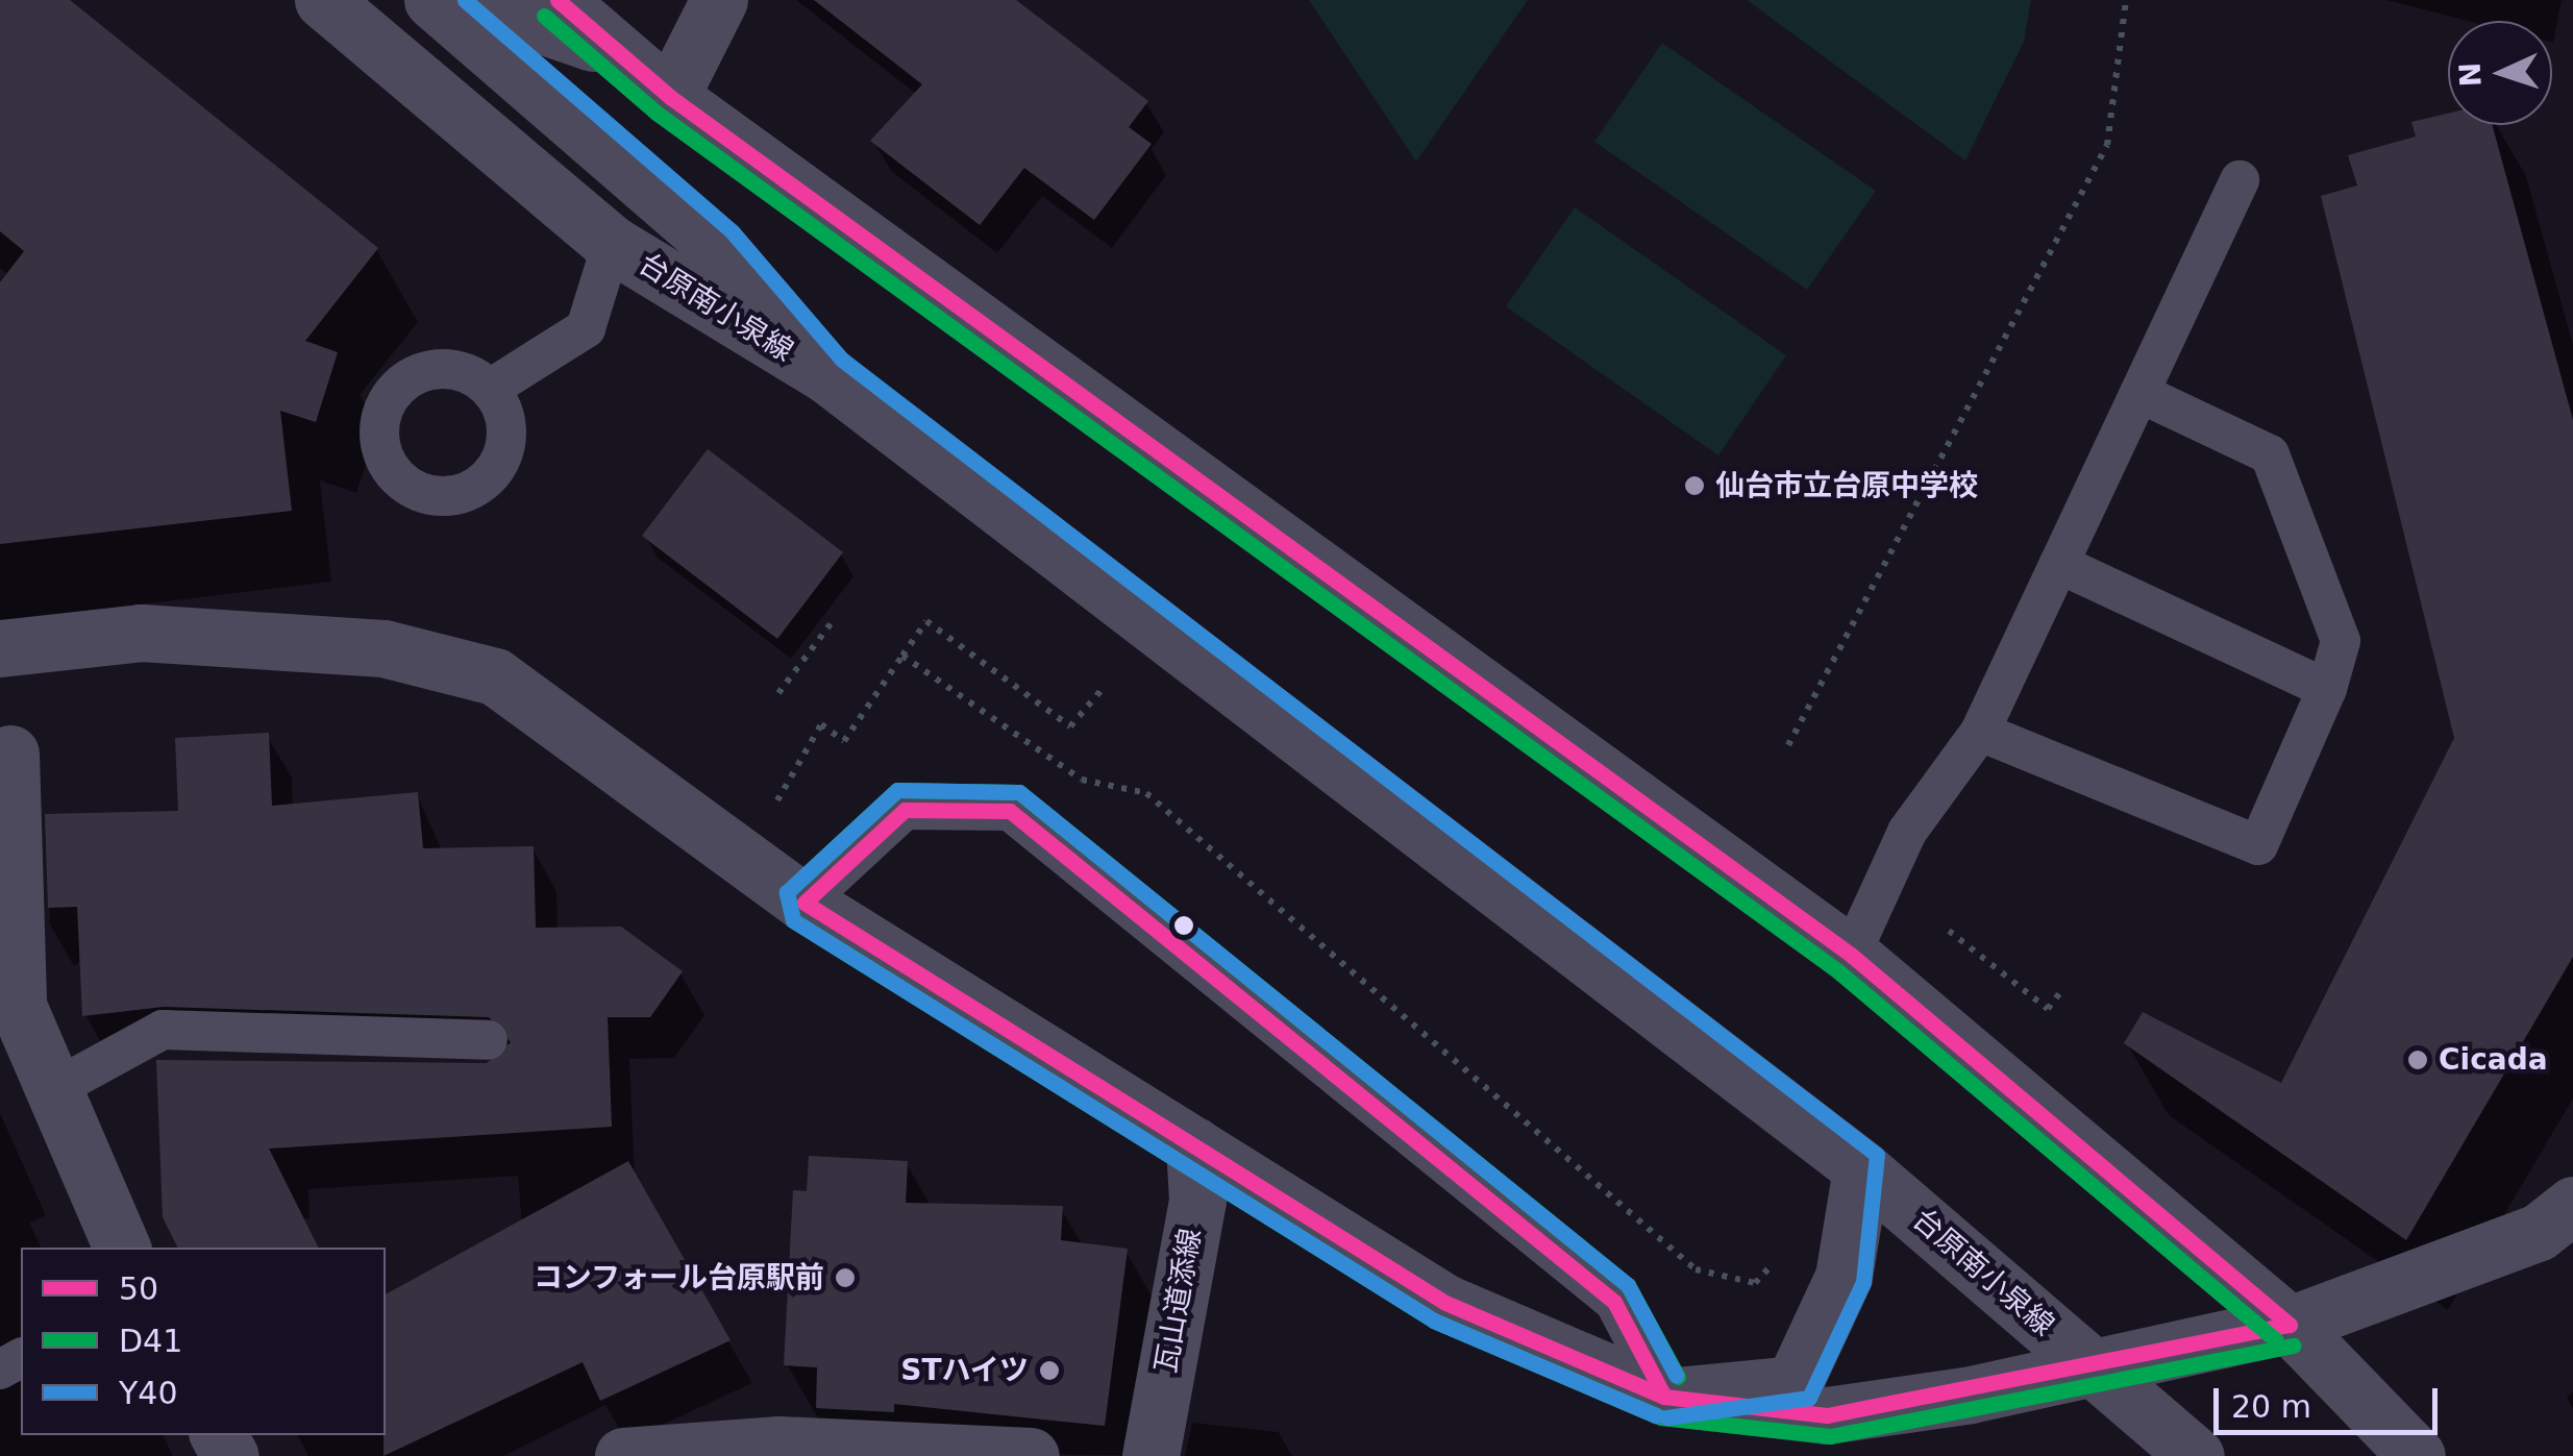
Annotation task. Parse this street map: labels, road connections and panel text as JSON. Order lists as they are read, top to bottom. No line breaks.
{"streets":{"street":["台原南小泉線","瓦山道添線"]},"places":["仙台市立台原中学校","Cicada","コンフォール台原駅前","STハイツ"],"lines":["transit line 50","transit line Y40","transit line D41"],"legend":["50","D41","Y40"],"scale_bar":"20 m","north":"left"}
